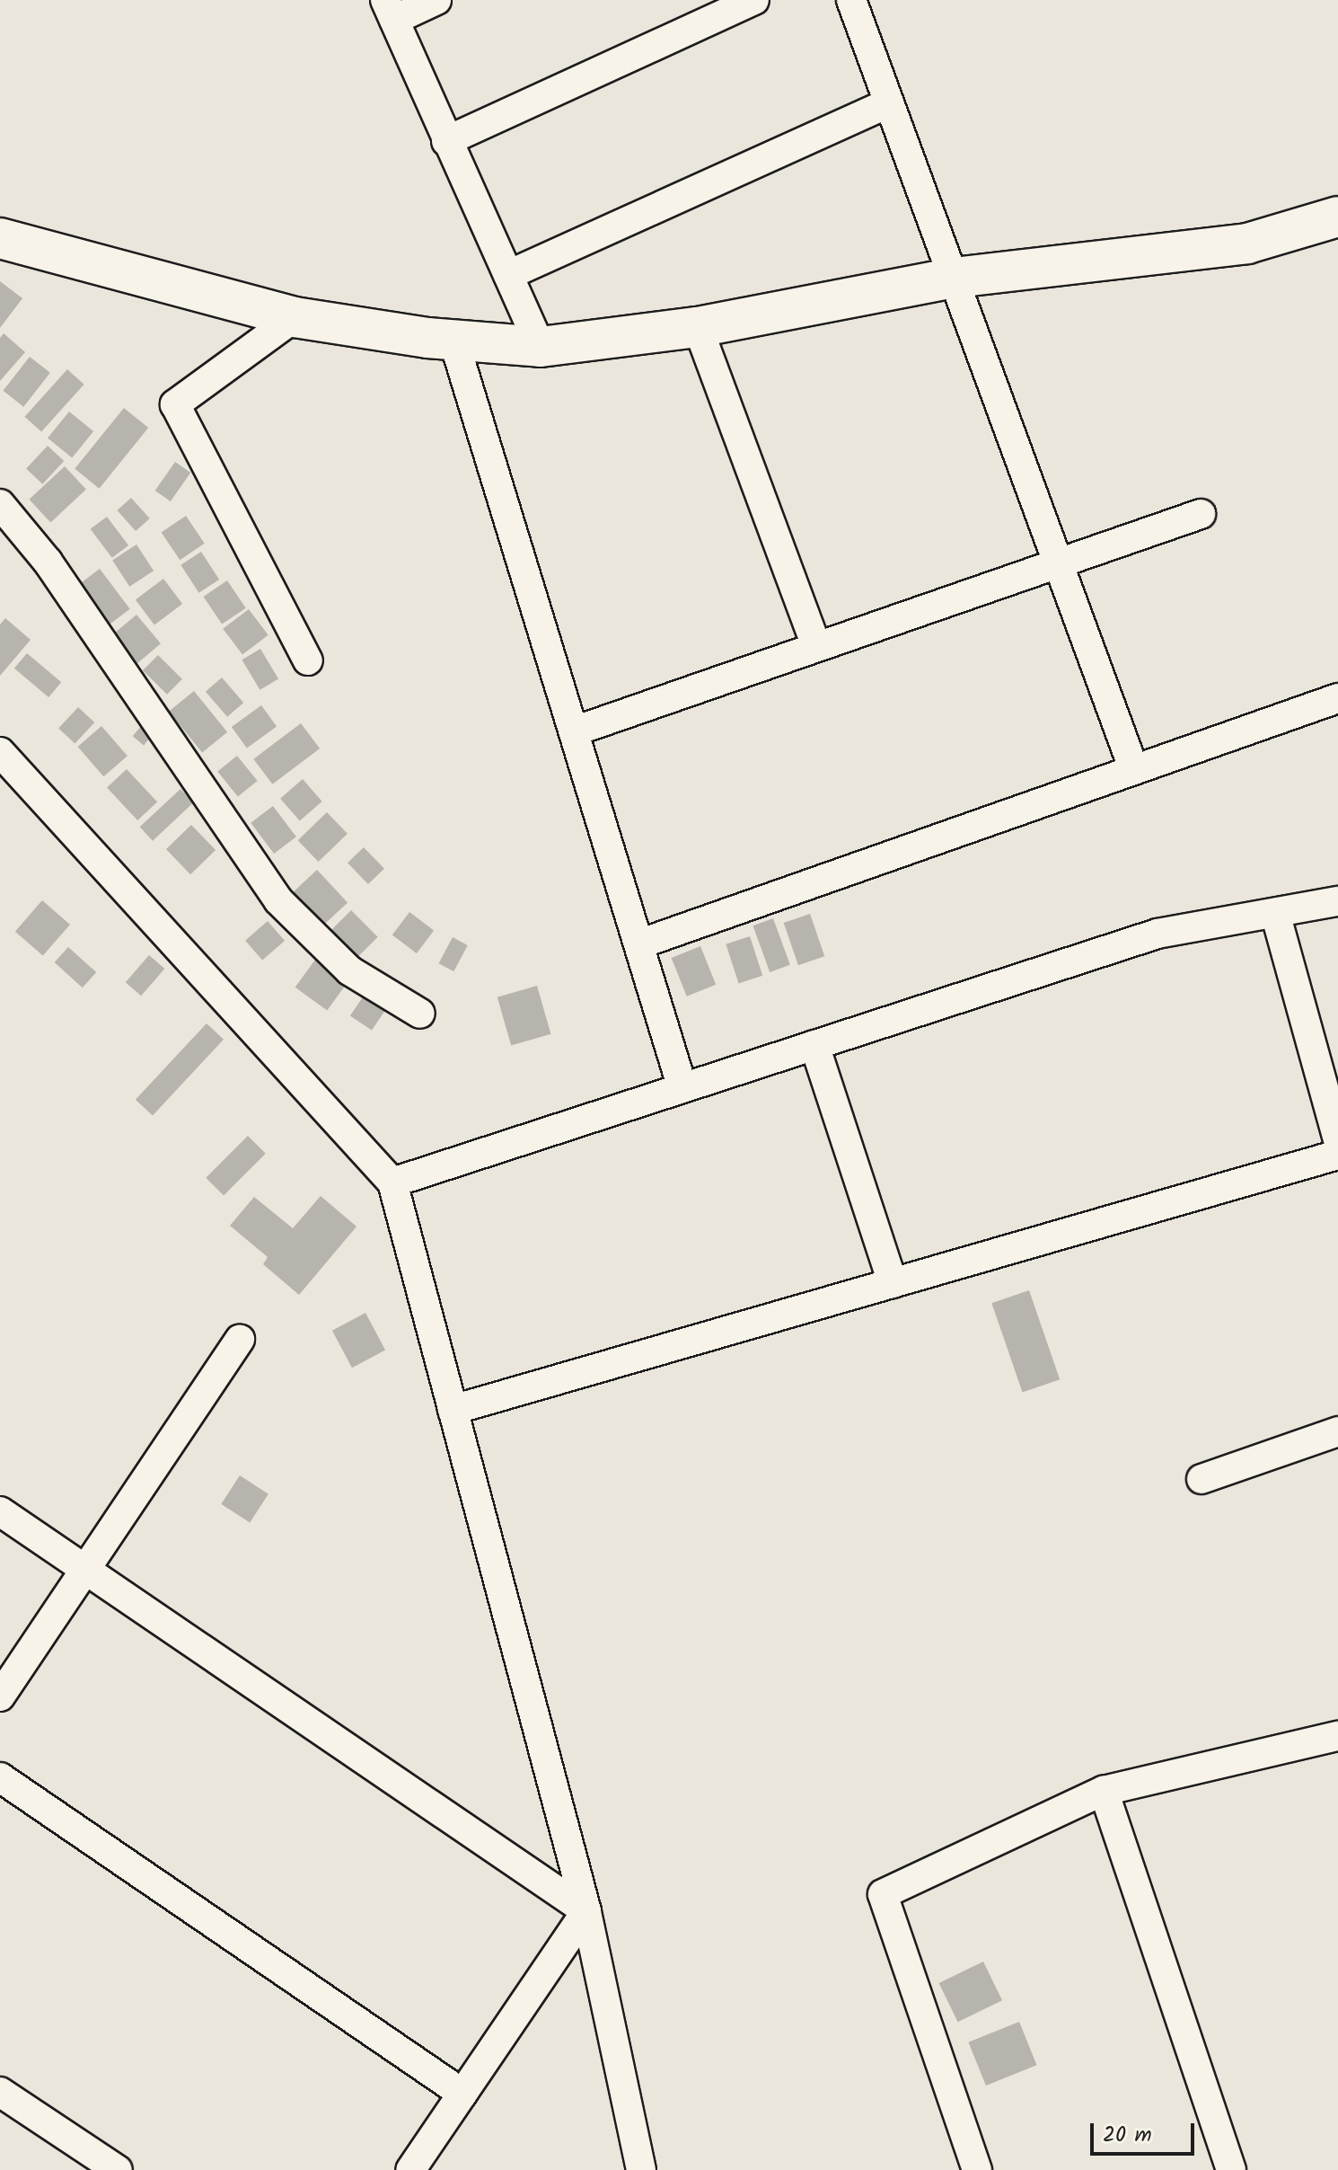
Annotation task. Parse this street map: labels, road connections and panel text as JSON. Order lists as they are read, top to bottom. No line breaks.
{"scale_bar":"20 m"}
